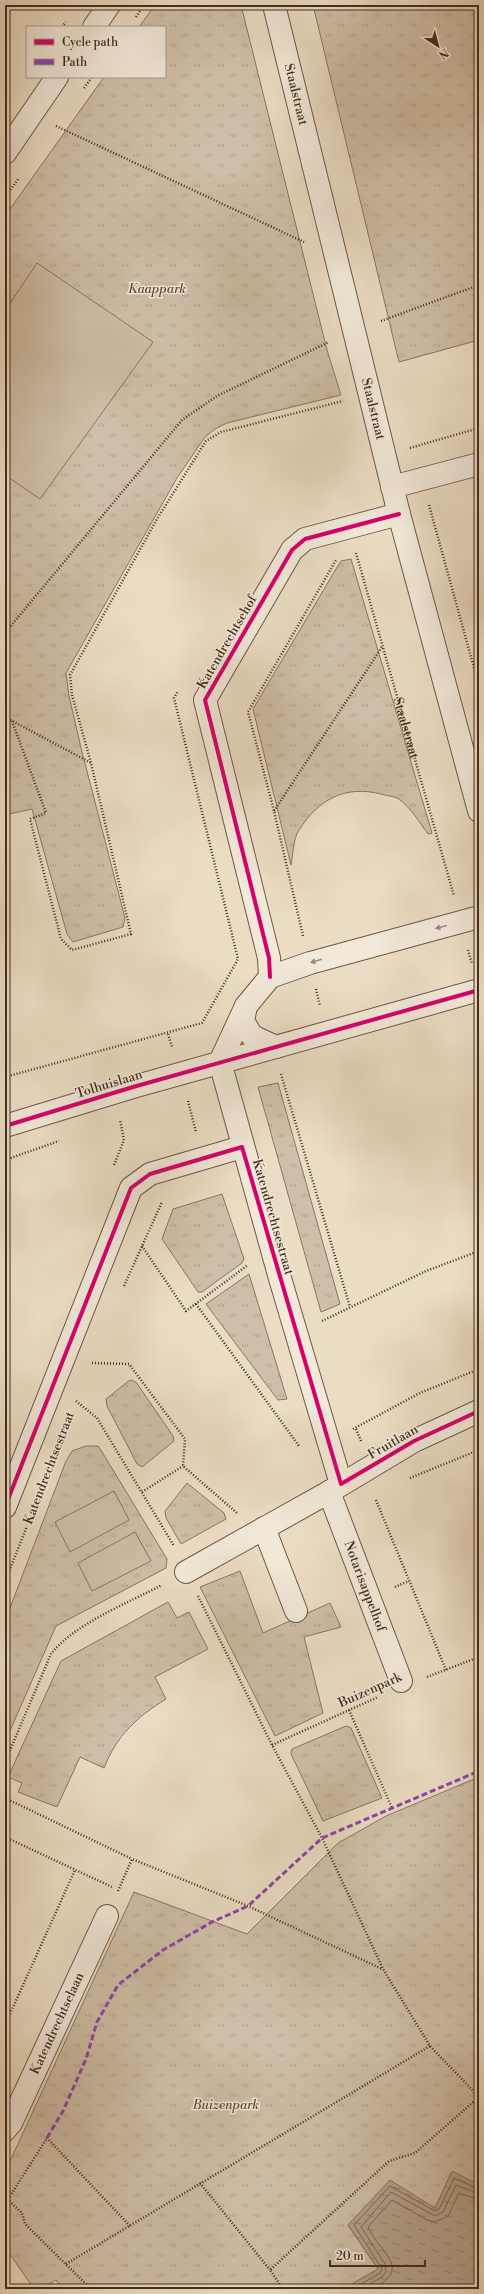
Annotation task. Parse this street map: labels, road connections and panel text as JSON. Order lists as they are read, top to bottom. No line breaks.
{"streets":{"street":["Staalstraat","Katendrechtsehof","Tolhuislaan","Katendrechtsestraat","Fruitlaan","Notarisappelhof","Katendrechtselaan"],"path":["Buizenpark"]},"crossings":[["Staalstraat","Katendrechtsehof"],["Tolhuislaan","Katendrechtsestraat"],["Katendrechtsestraat","Fruitlaan"],["Katendrechtsestraat","Notarisappelhof"],["Fruitlaan","Notarisappelhof"]],"parks":["Kaappark","Buizenpark"],"legend":["Cycle path","Path"],"scale_bar":"20 m","north":"bottom right"}
